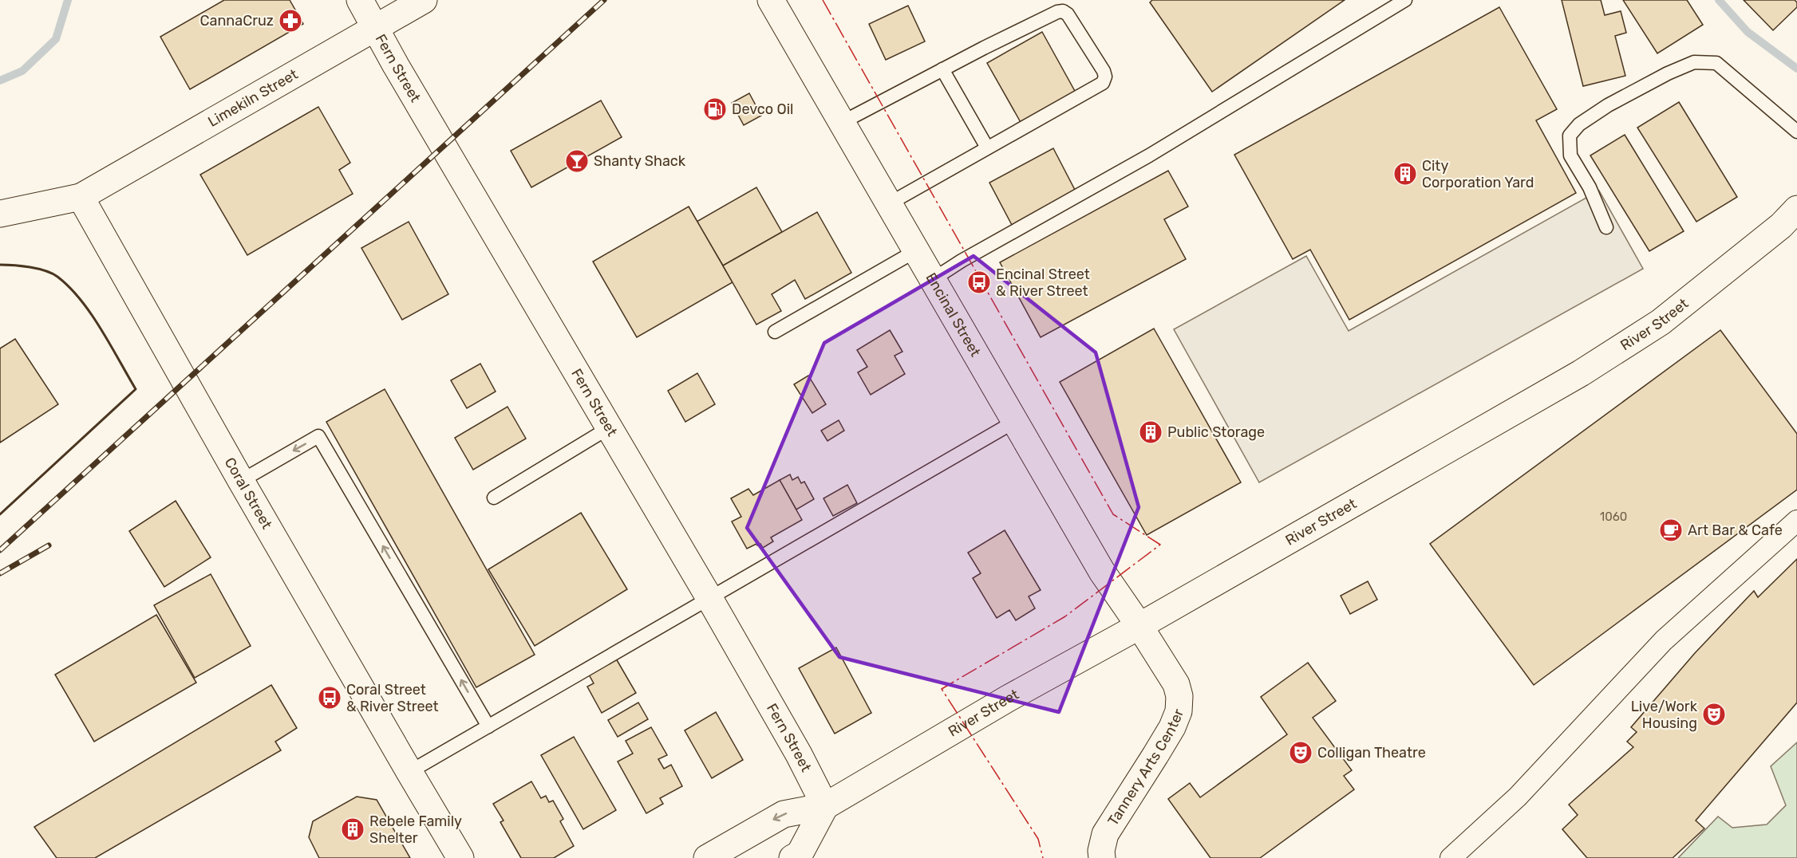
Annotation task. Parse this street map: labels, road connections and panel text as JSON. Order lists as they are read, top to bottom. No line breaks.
{"streets":{"street":["Fern Street","Limekiln Street","Encinal Street","River Street","Coral Street","Tannery Arts Center"]},"crossings":[["Fern Street","Limekiln Street"],["Fern Street","River Street"],["Limekiln Street","Coral Street"],["Encinal Street","River Street"],["Encinal Street","Tannery Arts Center"],["River Street","Tannery Arts Center"]],"places":{"pharmacy":["CannaCruz"],"fuel station":["Devco Oil"],"bar":["Shanty Shack"],"building":["City Corporation Yard","Public Storage","Rebele Family Shelter"],"bus stop":["Encinal Street & River Street","Coral Street & River Street"],"cafe":["Art Bar & Cafe"],"theatre":["Live/Work Housing","Colligan Theatre"]},"house_numbers":["1060"]}
